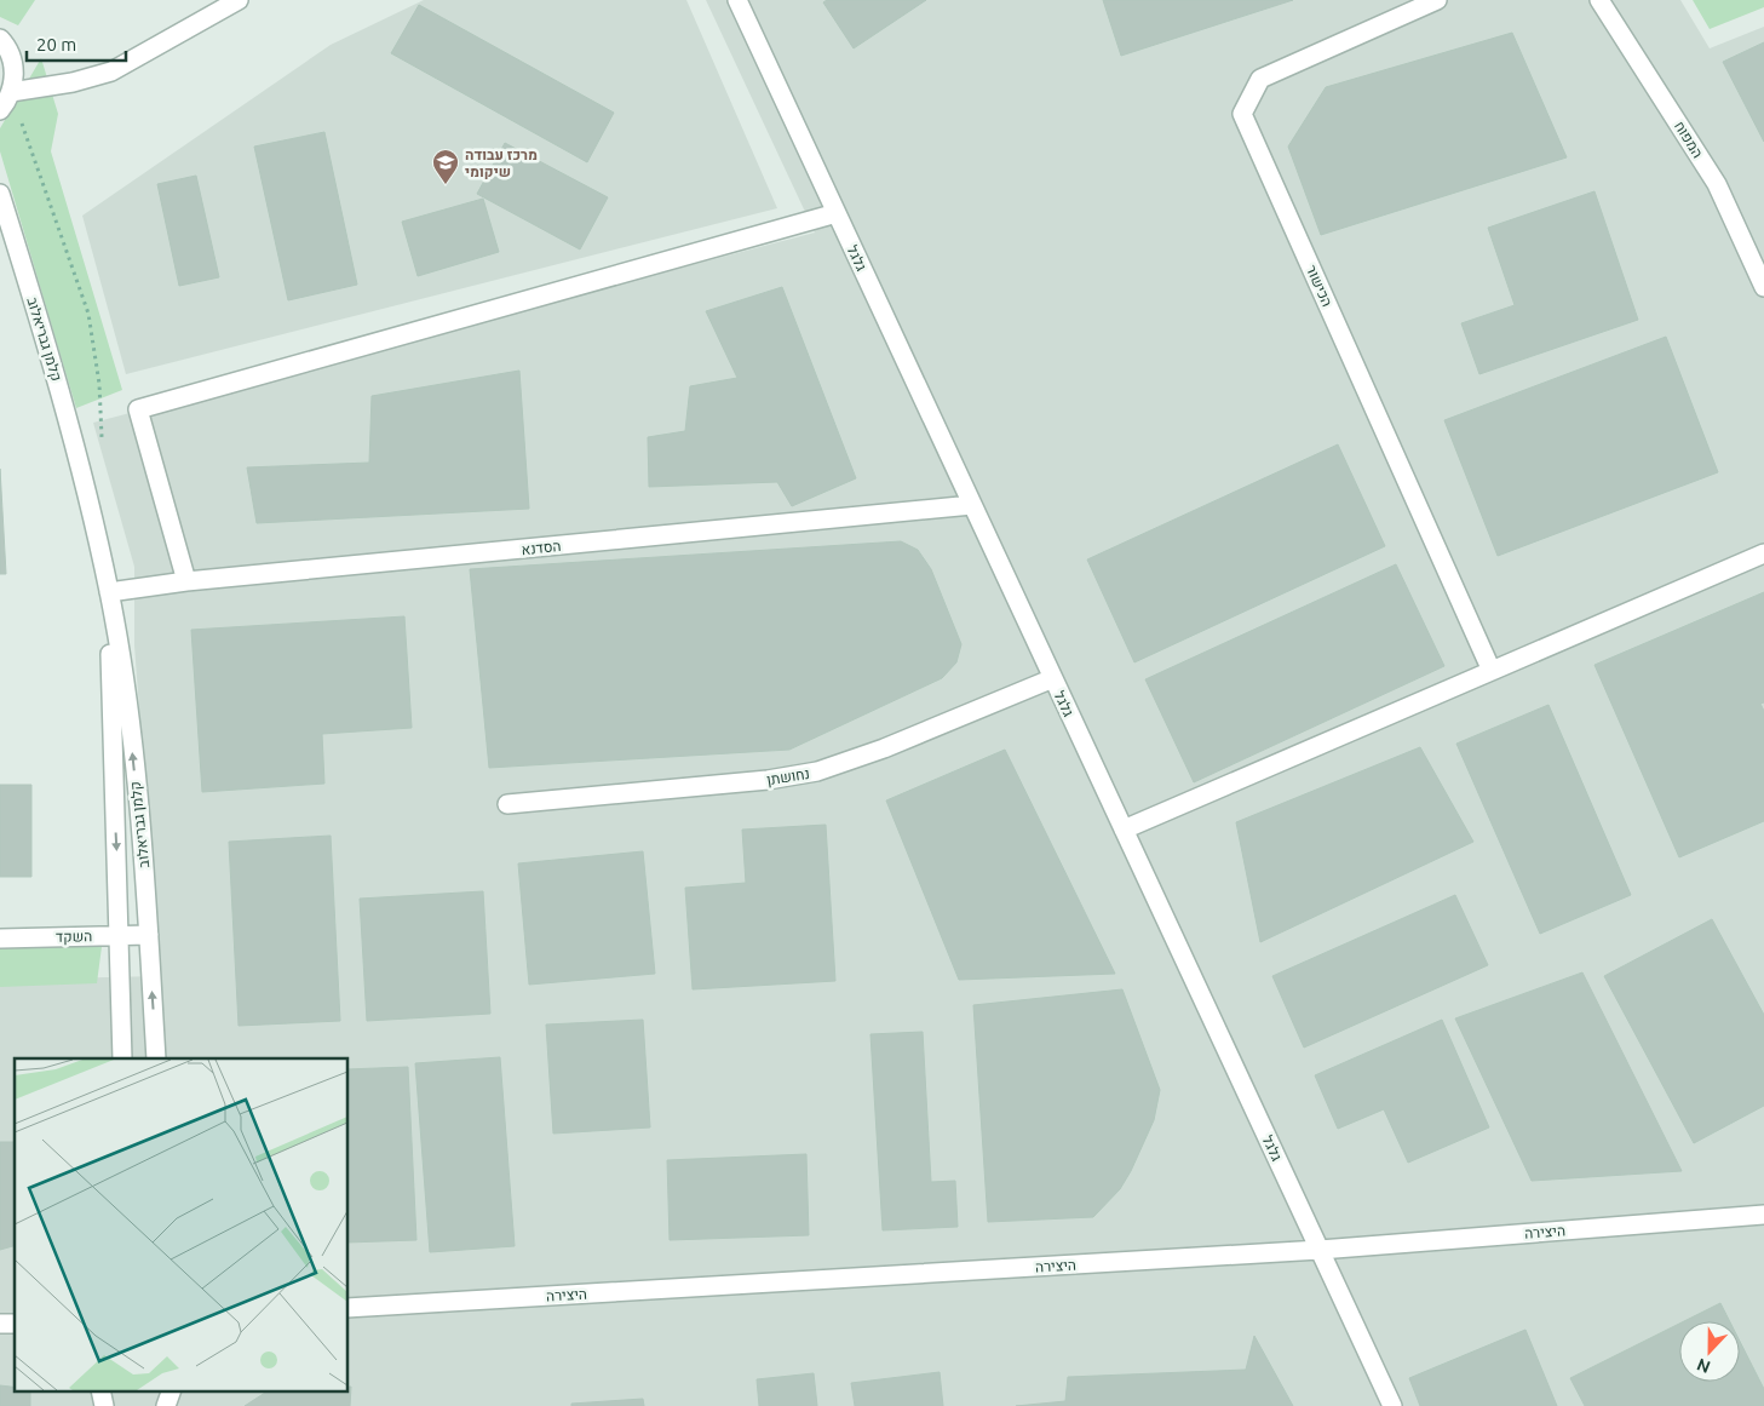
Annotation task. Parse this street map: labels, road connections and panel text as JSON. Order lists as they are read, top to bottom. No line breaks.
{"streets":{"street":["המפוח","גלגל","הכישור","קלמן גבריאלוב","הסדנא","נחושתן","השקד","היצירה"]},"crossings":[["גלגל","הסדנא"],["גלגל","נחושתן"],["גלגל","היצירה"],["קלמן גבריאלוב","הסדנא"],["קלמן גבריאלוב","השקד"]],"places":{"school or university":["מרכז עבודה שיקומי"]},"scale_bar":"20 m","north":"bottom"}
